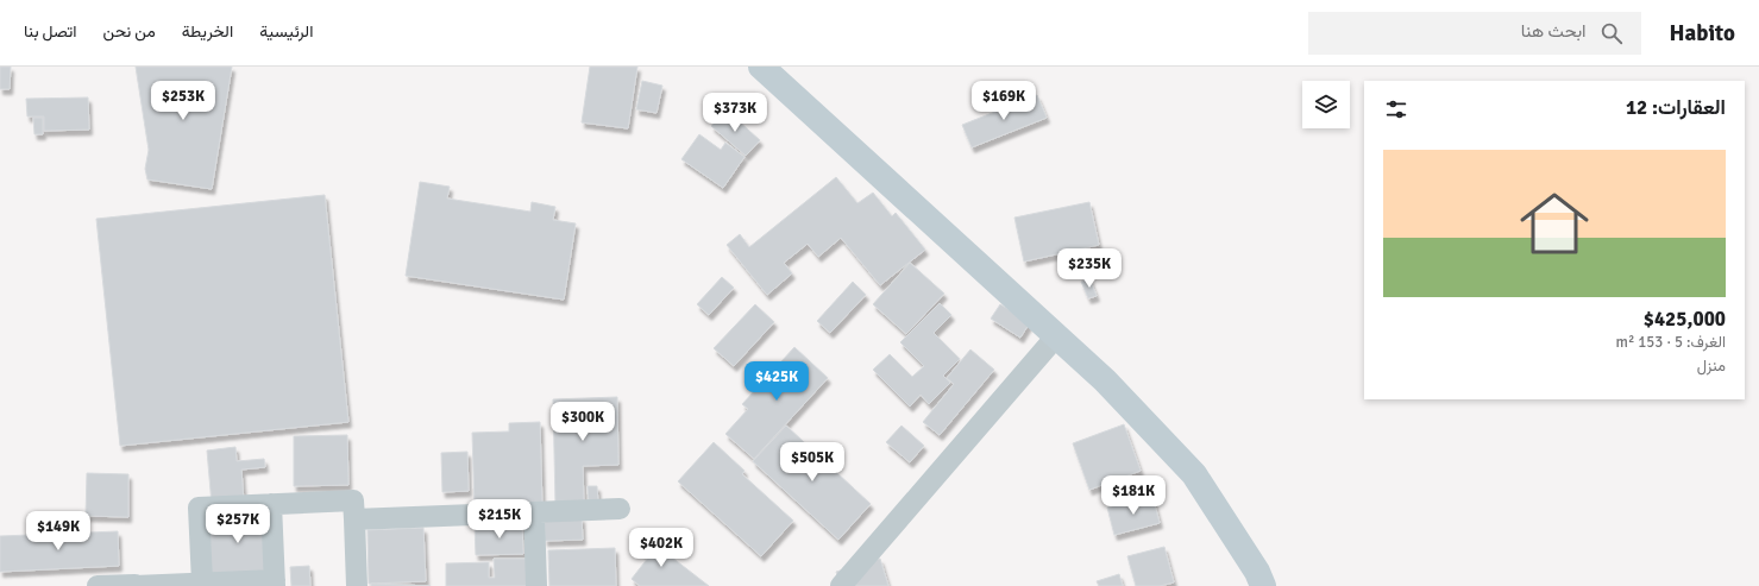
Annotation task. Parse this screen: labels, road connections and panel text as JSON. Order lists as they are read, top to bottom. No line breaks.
{"page":{"header":"Habito","search":"ابحث هنا","nav":["الرئيسية","الخريطة","من نحن","اتصل بنا"],"price":["$253K","$169K","$373K","$235K","$425K","$300K","$505K","$181K","$215K","$257K","$149K","$402K"],"heading":"العقارات: 12","list":[{"name":"$425,000","note":"الغرف: 5 · 153 m² · منزل"}]}}
